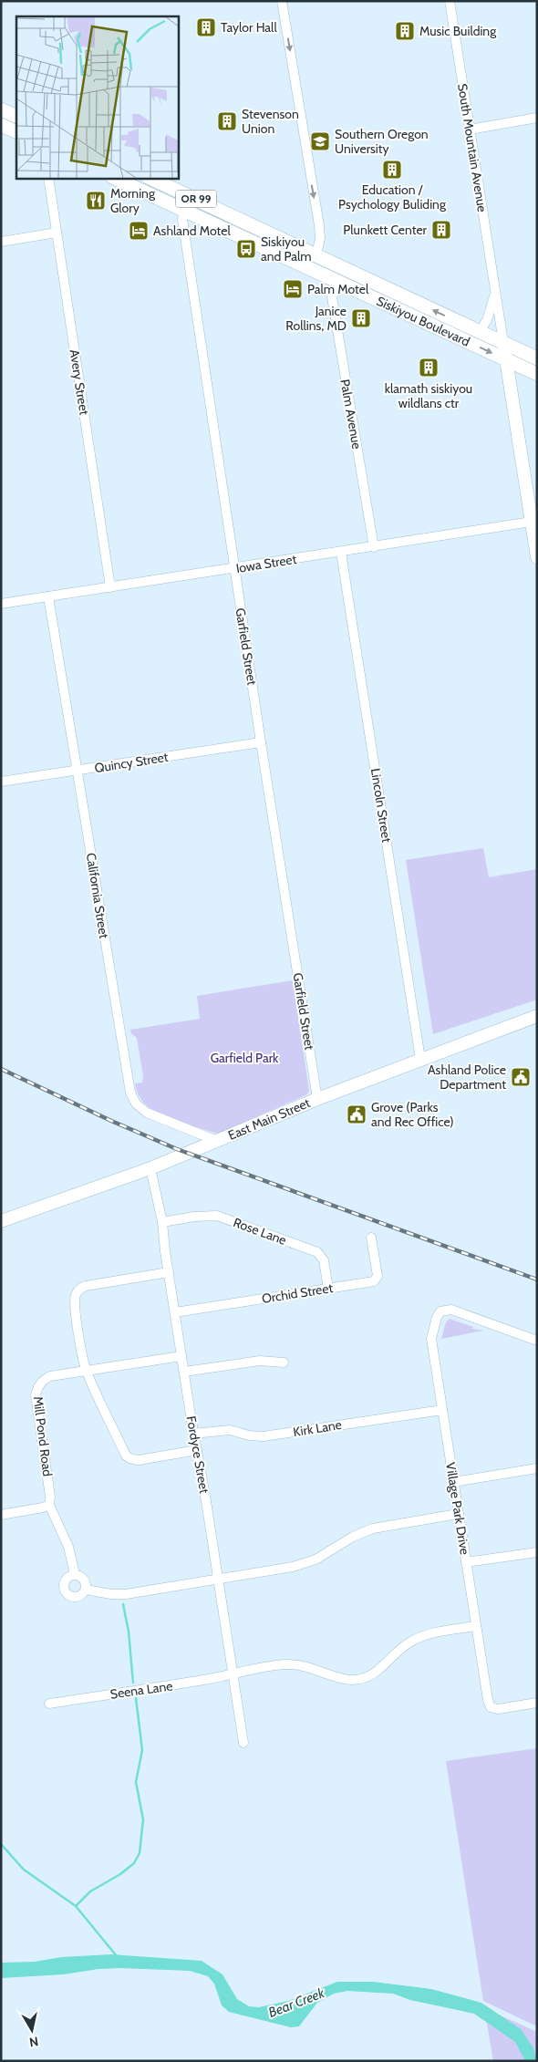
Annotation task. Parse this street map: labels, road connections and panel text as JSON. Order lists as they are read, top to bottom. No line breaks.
{"streets":{"main road":["OR 99","Siskiyou Boulevard"],"street":["South Mountain Avenue","Avery Street","Palm Avenue","Iowa Street","Garfield Street","Quincy Street","Lincoln Street","California Street","East Main Street","Rose Lane","Orchid Street","Kirk Lane","Mill Pond Road","Fordyce Street","Village Park Drive","Seena Lane"]},"crossings":[["South Mountain Avenue","Siskiyou Boulevard"],["South Mountain Avenue","Iowa Street"],["Siskiyou Boulevard","Palm Avenue"],["Siskiyou Boulevard","Garfield Street"],["Avery Street","Iowa Street"],["Palm Avenue","Iowa Street"],["Iowa Street","Garfield Street"],["Iowa Street","Lincoln Street"],["Iowa Street","California Street"],["Garfield Street","Quincy Street"],["Garfield Street","East Main Street"],["Quincy Street","California Street"],["Lincoln Street","East Main Street"],["California Street","East Main Street"],["East Main Street","Fordyce Street"],["Rose Lane","Orchid Street"],["Rose Lane","Fordyce Street"],["Orchid Street","Fordyce Street"],["Kirk Lane","Fordyce Street"],["Kirk Lane","Village Park Drive"],["Mill Pond Road","Fordyce Street"],["Fordyce Street","Seena Lane"],["Village Park Drive","Seena Lane"]],"water":["Bear Creek"],"parks":["Garfield Park"],"places":{"building":["Taylor Hall","Music Building","Stevenson Union","Education / Psychology Buliding","Plunkett Center","Janice Rollins, MD","klamath siskiyou wildlans ctr"],"school or university":["Southern Oregon University"],"restaurant":["Morning Glory"],"hotel":["Ashland Motel","Palm Motel"],"bus stop":["Siskiyou and Palm"],"public building":["Ashland Police Department","Grove (Parks and Rec Office)"]},"north":"bottom"}
